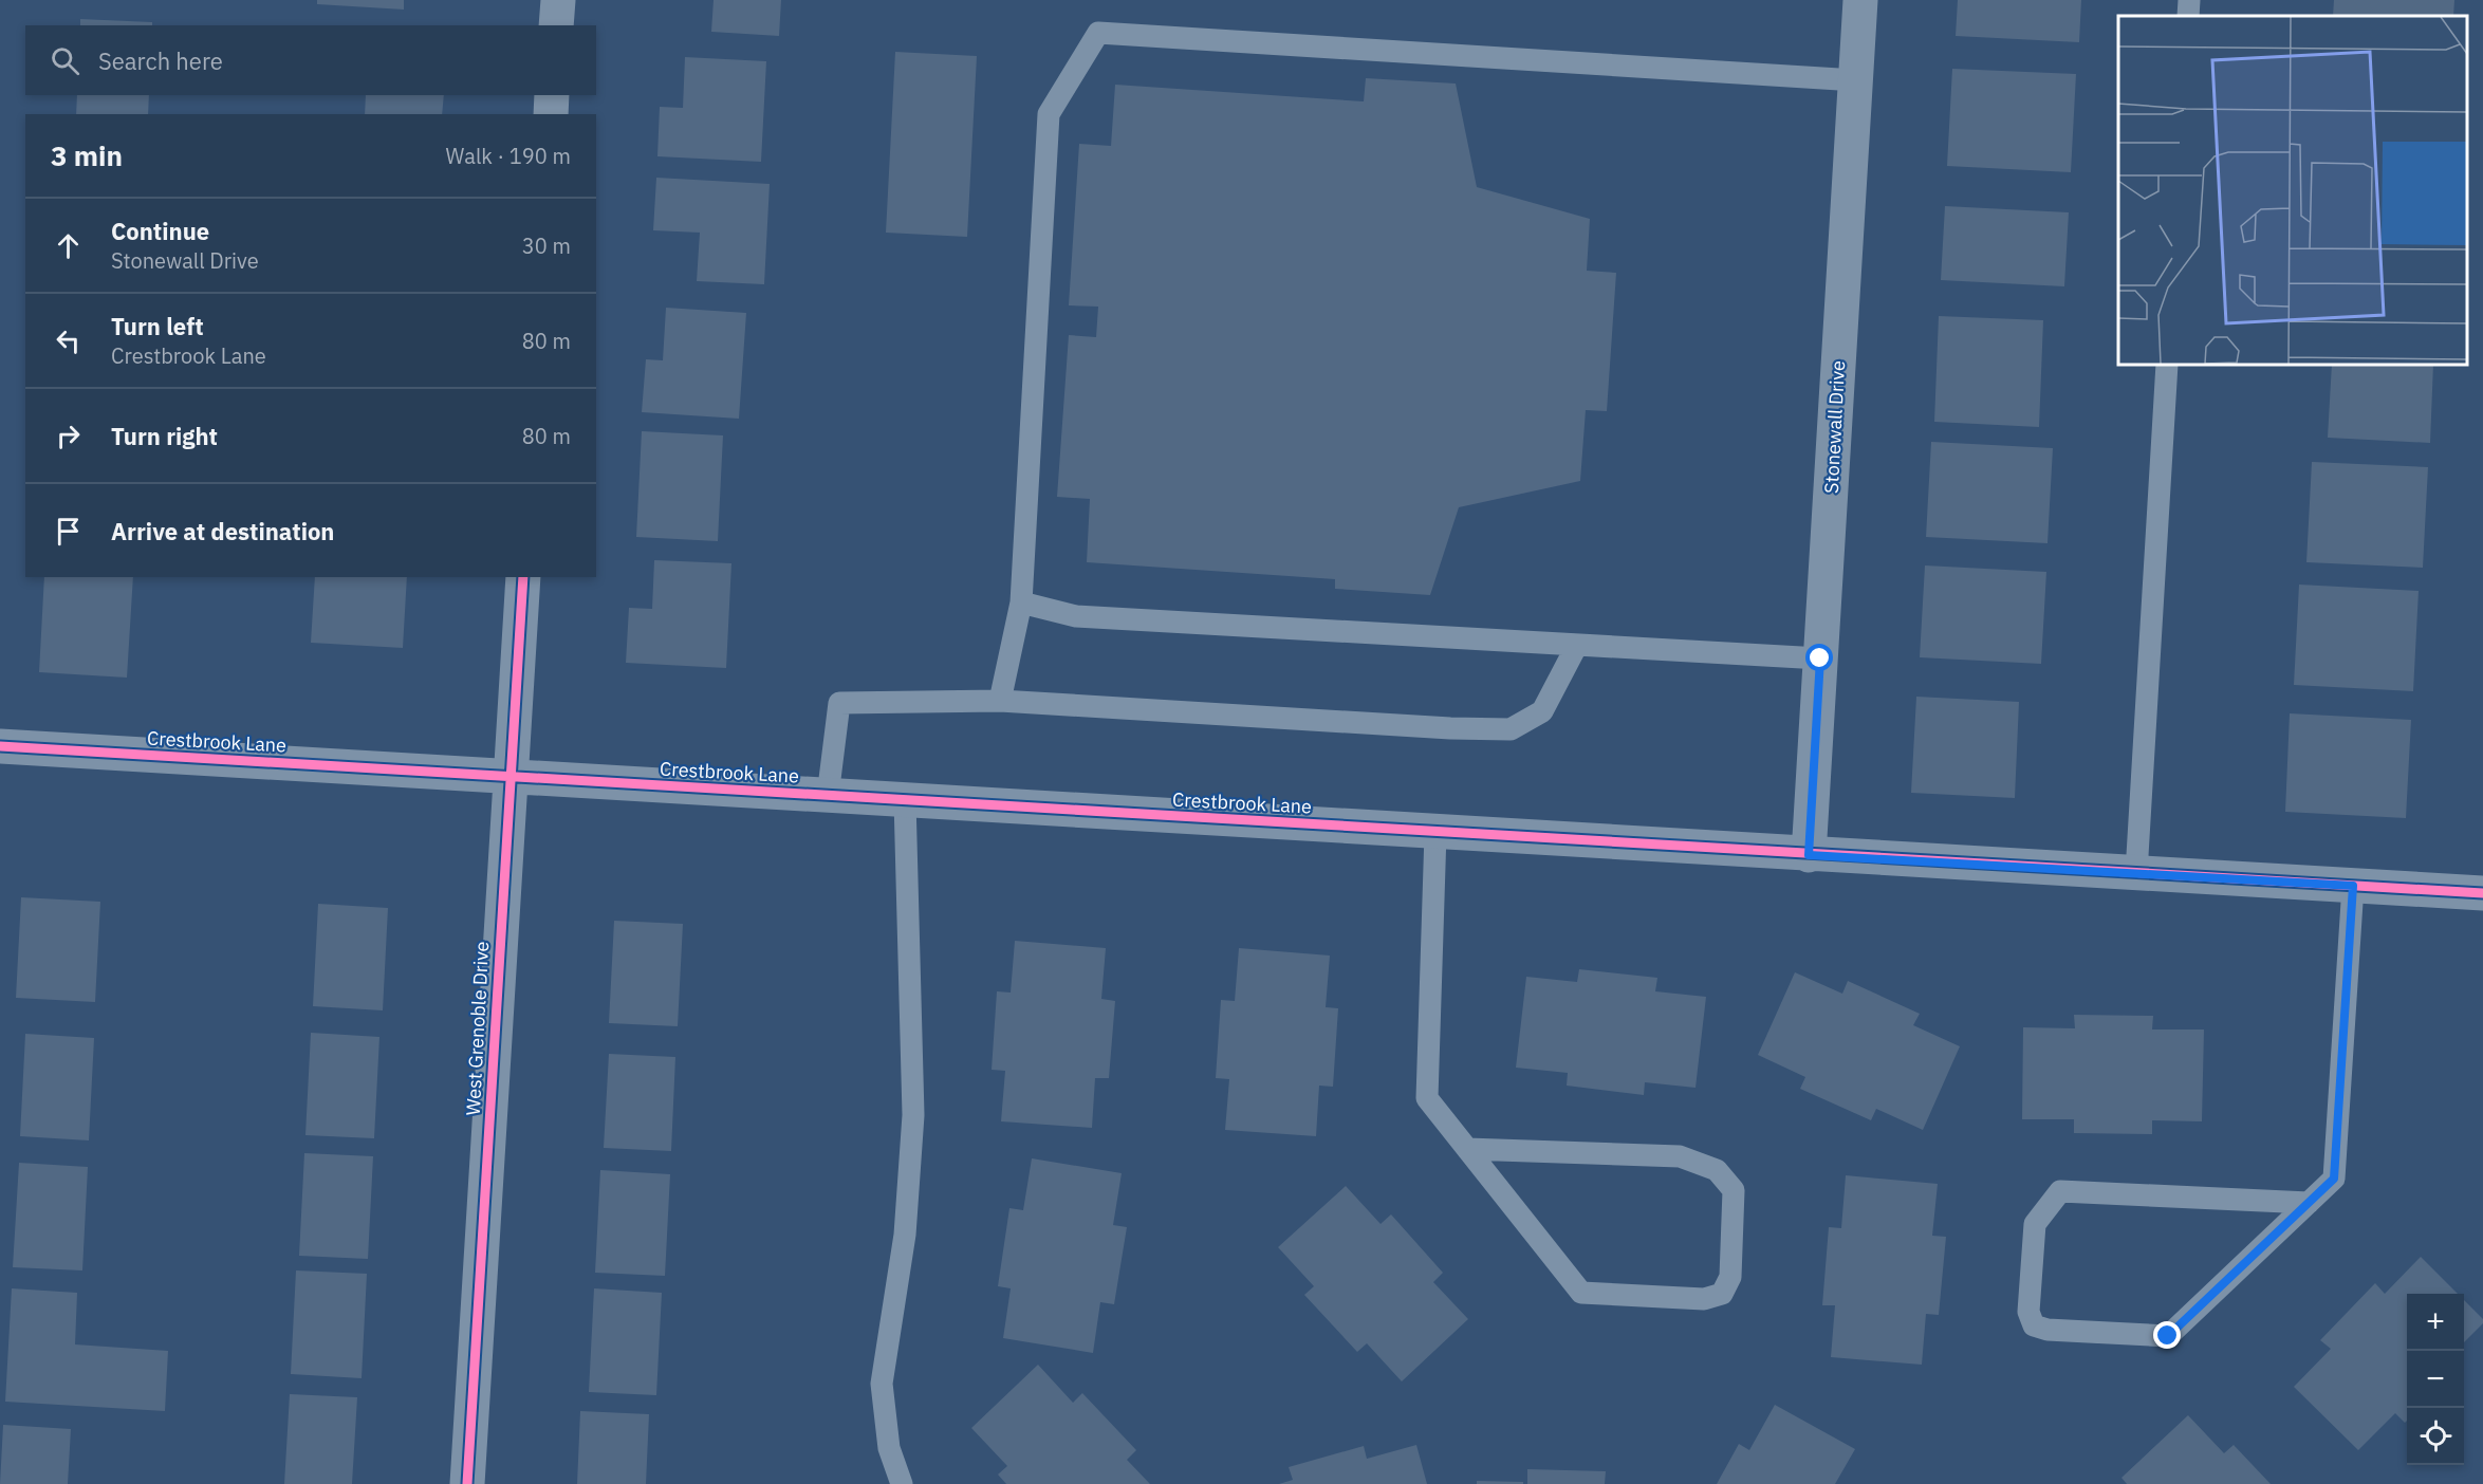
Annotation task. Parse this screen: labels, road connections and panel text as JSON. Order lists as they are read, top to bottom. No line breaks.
{"streets":{"street":["Stonewall Drive","Crestbrook Lane","West Grenoble Drive"]},"crossings":[["Stonewall Drive","Crestbrook Lane"],["Crestbrook Lane","West Grenoble Drive"]],"page":{"search":"Search here","heading":["3 min","Walk · 190 m"],"list":[["Continue","Stonewall Drive","30 m"],["Turn left","Crestbrook Lane","80 m"],["Turn right","80 m"],"Arrive at destination"],"map_buttons":["+","−"]}}
